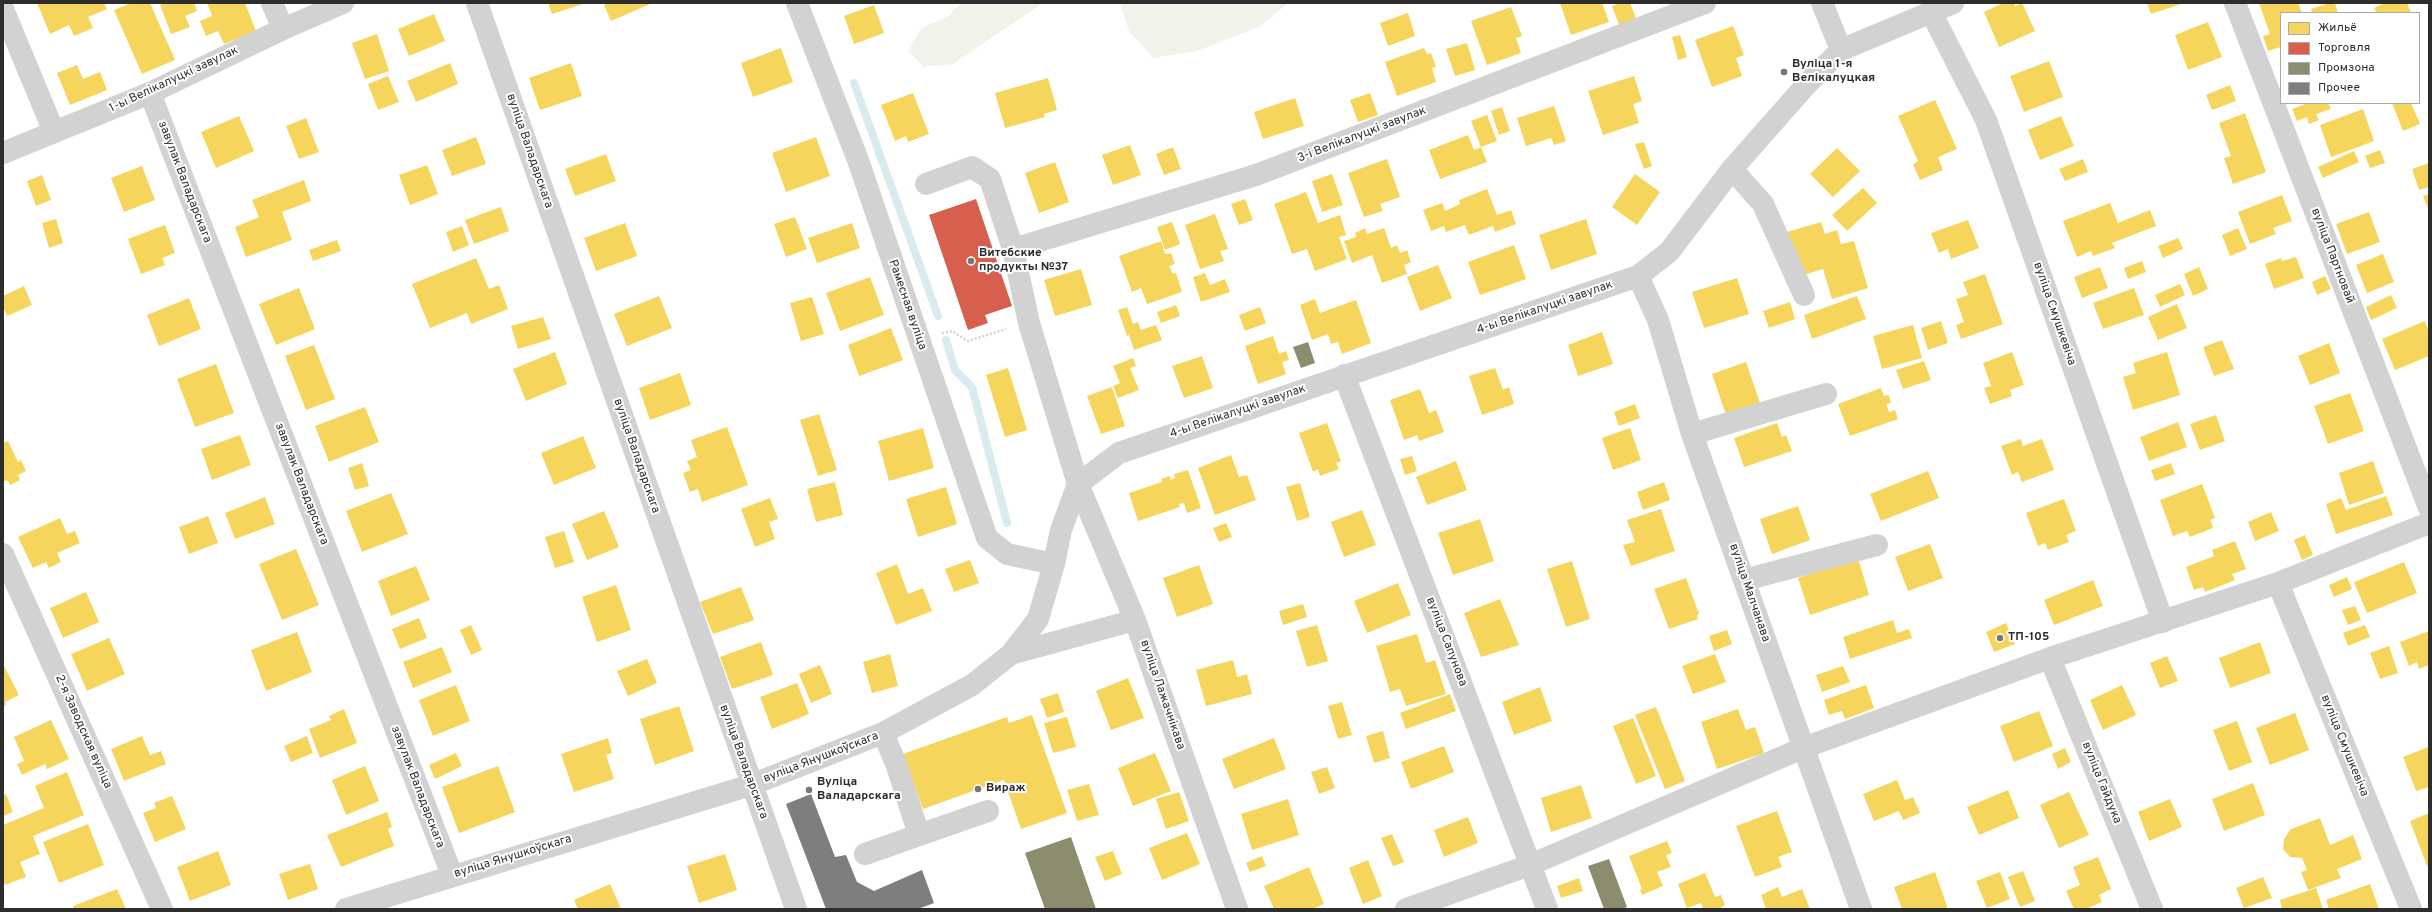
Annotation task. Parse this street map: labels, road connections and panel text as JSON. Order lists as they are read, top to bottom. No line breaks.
{"streets":{"street":["1-ы Велікалуцкі завулак","3-і Велікалуцкі завулак","вуліца Валадарскага","завулак Валадарскага","вуліца Партновай","Рамесная вуліца","4-ы Велікалуцкі завулак","вуліца Смушкевіча","вуліца Малчанава","вуліца Сапунова","вуліца Лажачнікава","2-я Заводская вуліца","вуліца Янушкоўскага","вуліца Гайдука"]},"crossings":[["1-ы Велікалуцкі завулак","завулак Валадарскага"],["3-і Велікалуцкі завулак","вуліца Лажачнікава"],["вуліца Валадарскага","вуліца Янушкоўскага"],["завулак Валадарскага","вуліца Янушкоўскага"],["Рамесная вуліца","вуліца Янушкоўскага"],["4-ы Велікалуцкі завулак","вуліца Смушкевіча"],["4-ы Велікалуцкі завулак","вуліца Малчанава"],["4-ы Велікалуцкі завулак","вуліца Сапунова"],["4-ы Велікалуцкі завулак","вуліца Лажачнікава"],["4-ы Велікалуцкі завулак","вуліца Янушкоўскага"],["вуліца Лажачнікава","вуліца Янушкоўскага"]],"places":["Вуліца 1-я Велікалуцкая","Витебские продукты №37","ТП-105","Вираж","Вуліца Валадарскага"],"legend":["Жильё","Торговля","Промзона","Прочее"]}
